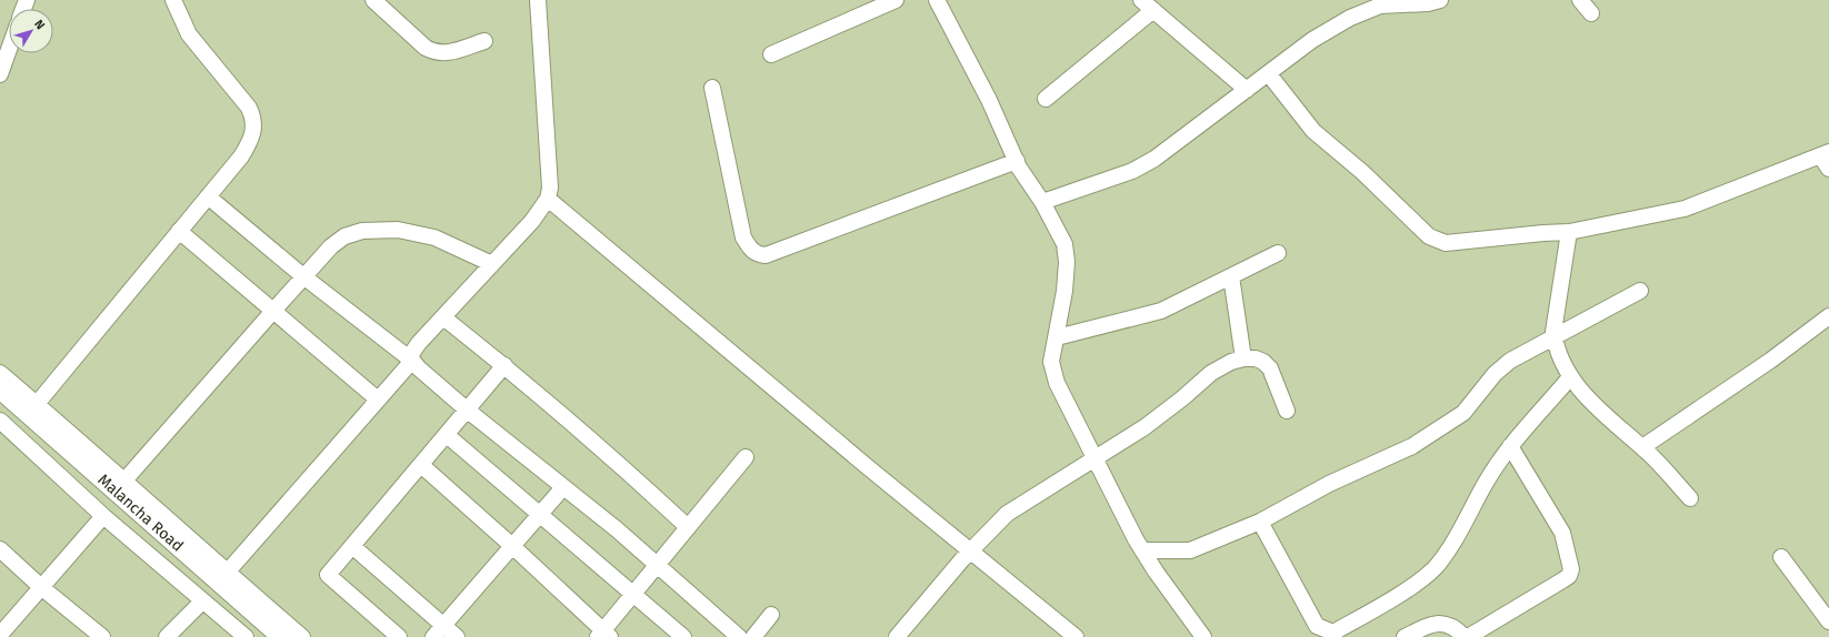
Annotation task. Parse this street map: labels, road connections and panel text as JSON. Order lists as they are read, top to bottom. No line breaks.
{"streets":{"main road":["Malancha Road"]},"north":"top right"}
